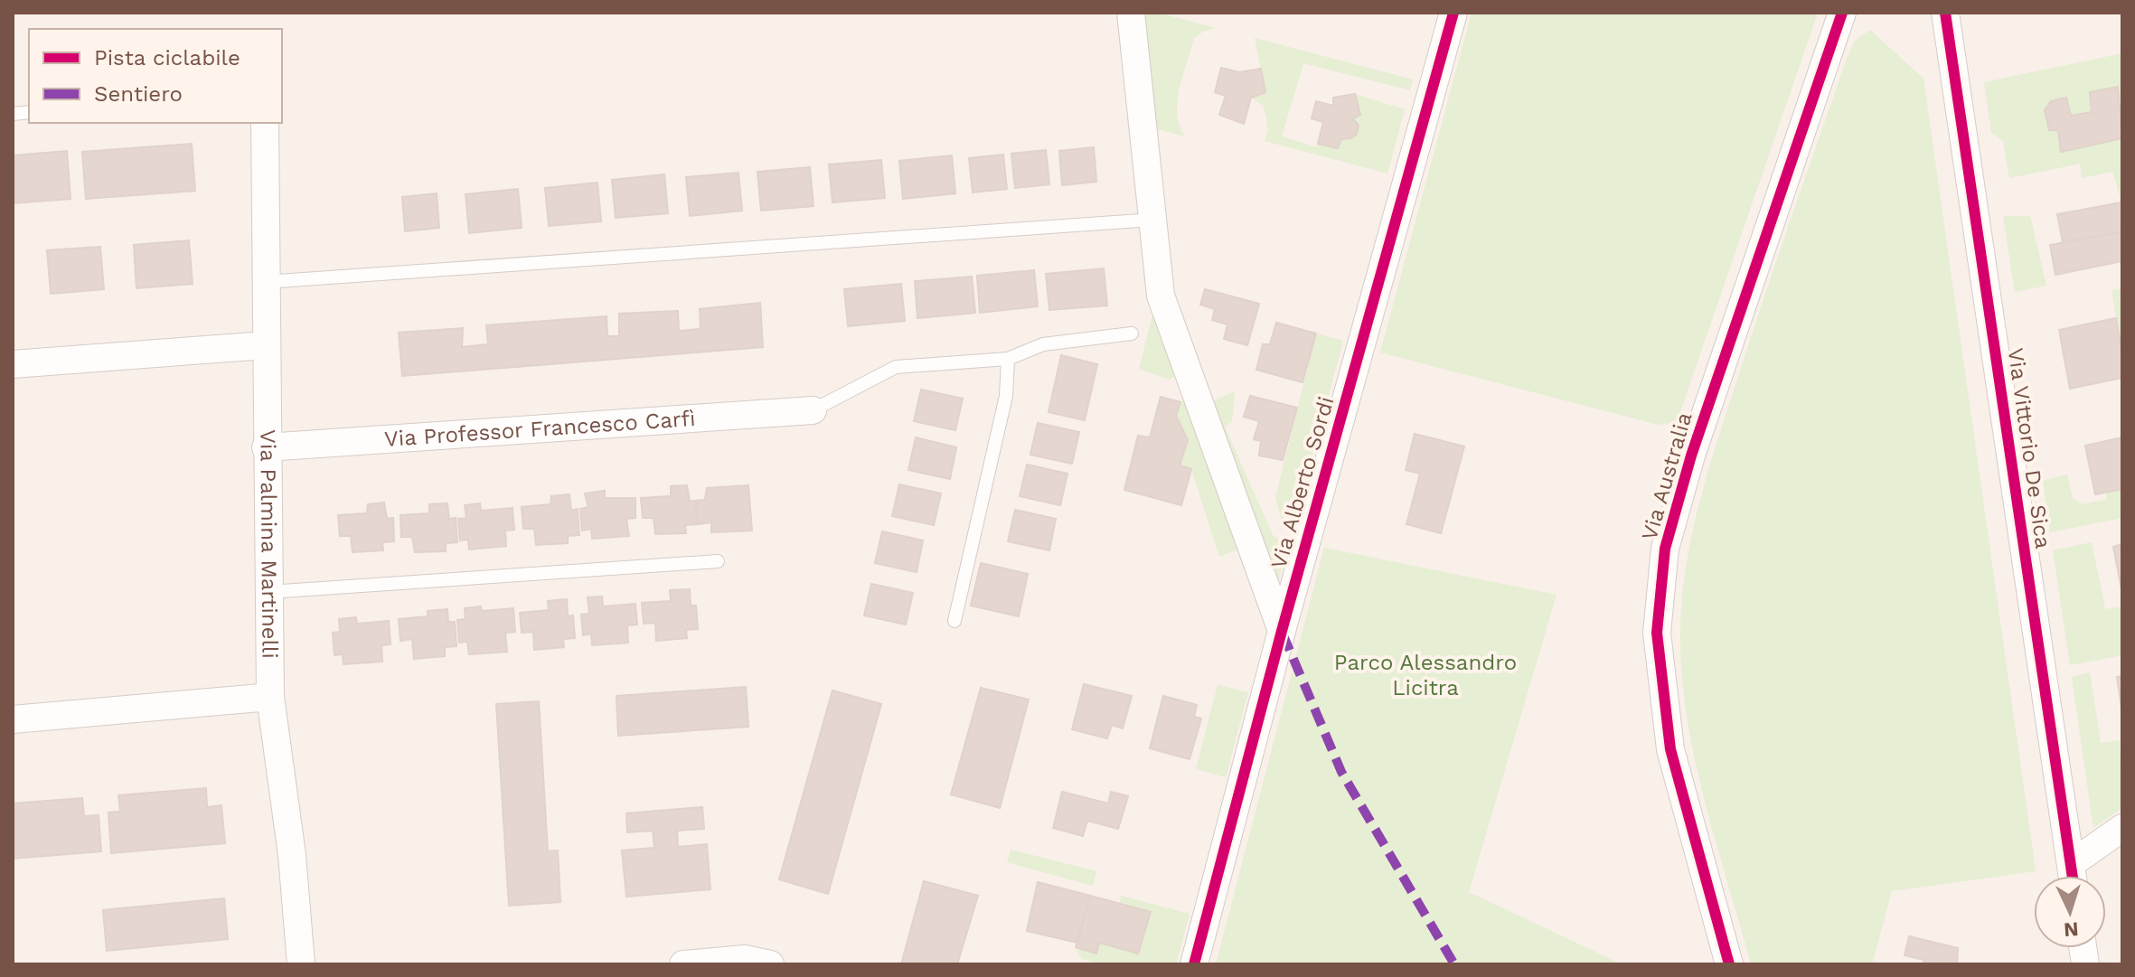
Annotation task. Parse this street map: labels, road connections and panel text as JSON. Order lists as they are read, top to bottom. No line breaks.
{"streets":{"street":["Via Professor Francesco Carfì","Via Vittorio De Sica","Via Australia","Via Alberto Sordi","Via Palmina Martinelli"]},"crossings":[["Via Professor Francesco Carfì","Via Palmina Martinelli"]],"parks":["Parco Alessandro Licitra"],"legend":["Pista ciclabile","Sentiero"],"north":"bottom"}
